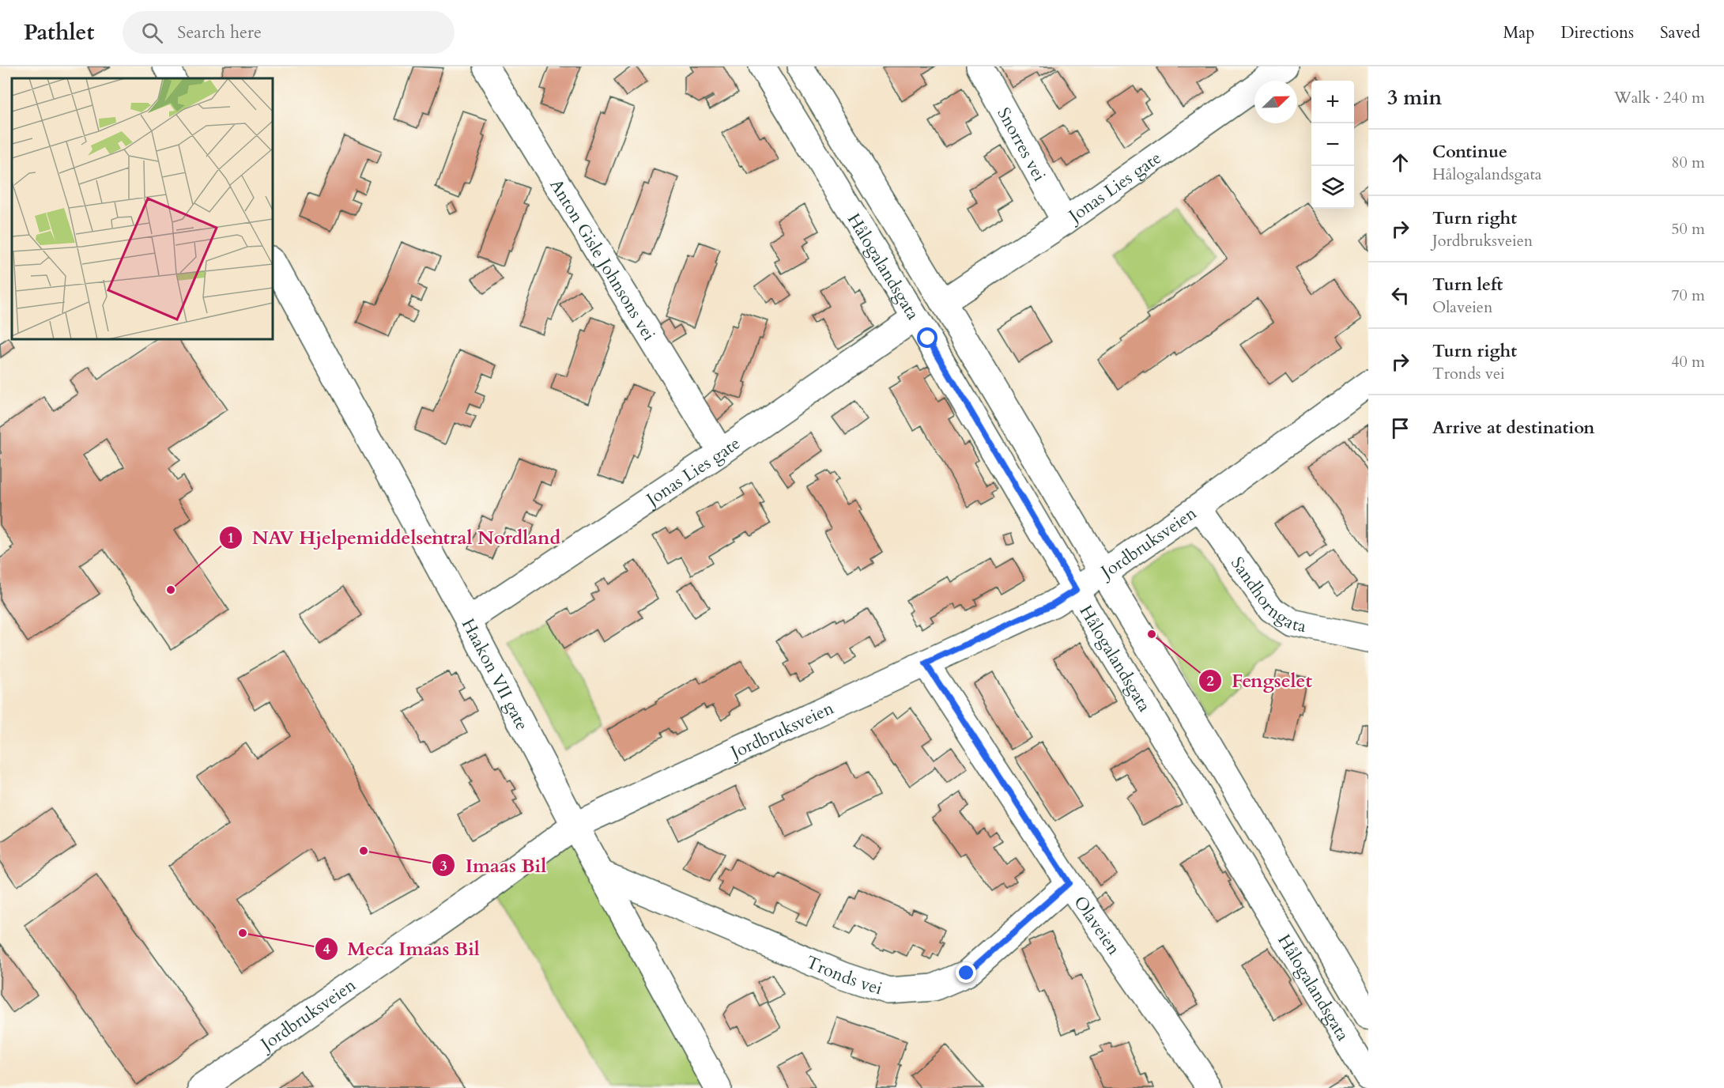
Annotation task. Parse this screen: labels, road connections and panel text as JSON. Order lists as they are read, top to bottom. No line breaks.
{"streets":{"street":["Snorres vei","Jonas Lies gate","Anton Gisle Johnsons vei","Hålogalandsgata","Jordbruksveien","Sandhorngata","Haakon VII gate","Olaveien","Tronds vei"]},"crossings":[["Snorres vei","Jonas Lies gate"],["Jonas Lies gate","Anton Gisle Johnsons vei"],["Jonas Lies gate","Hålogalandsgata"],["Jonas Lies gate","Haakon VII gate"],["Hålogalandsgata","Jordbruksveien"],["Jordbruksveien","Sandhorngata"],["Jordbruksveien","Haakon VII gate"],["Jordbruksveien","Olaveien"],["Haakon VII gate","Tronds vei"],["Olaveien","Tronds vei"]],"places":["NAV Hjelpemiddelsentral Nordland","Fengselet","Imaas Bil","Meca Imaas Bil"],"north":"top right","page":{"header":"Pathlet","search":"Search here","nav":["Map","Directions","Saved"],"heading":["3 min","Walk · 240 m"],"map_buttons":["+","−"],"list":[["Continue","Hålogalandsgata","80 m"],["Turn right","Jordbruksveien","50 m"],["Turn left","Olaveien","70 m"],["Turn right","Tronds vei","40 m"],"Arrive at destination"]}}
